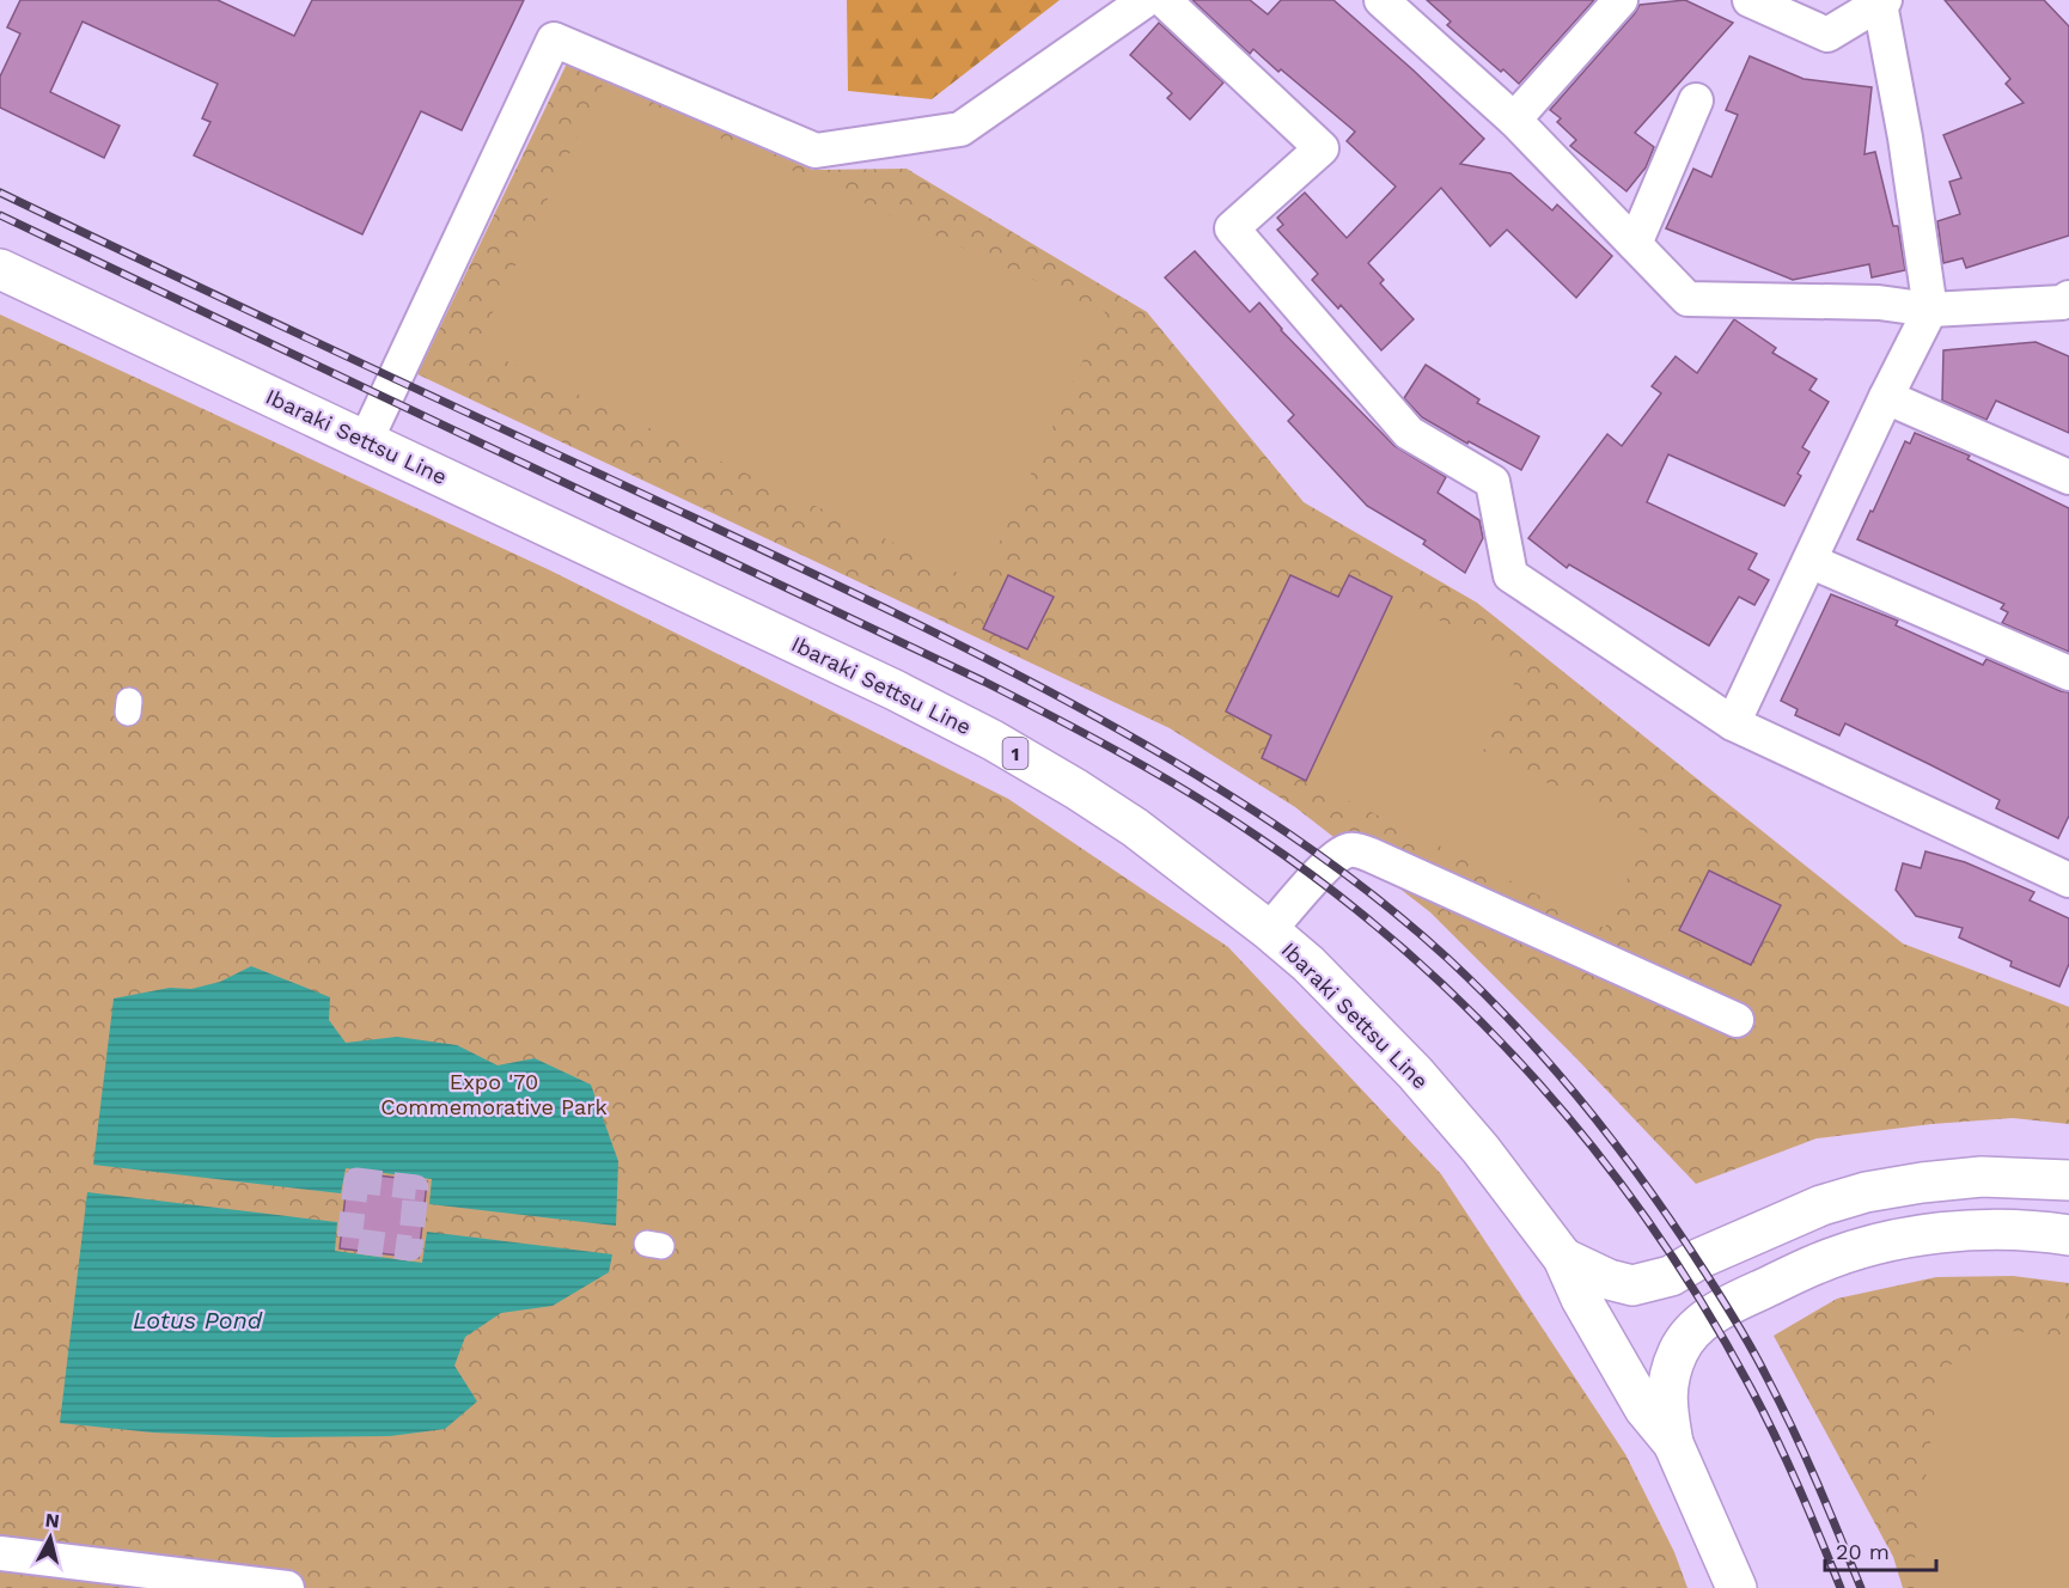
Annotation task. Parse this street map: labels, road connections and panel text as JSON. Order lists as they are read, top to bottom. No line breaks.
{"streets":{"main road":["Ibaraki Settsu Line","1"]},"water":["Lotus Pond"],"parks":["Expo '70 Commemorative Park"],"scale_bar":"20 m","north":"top"}
